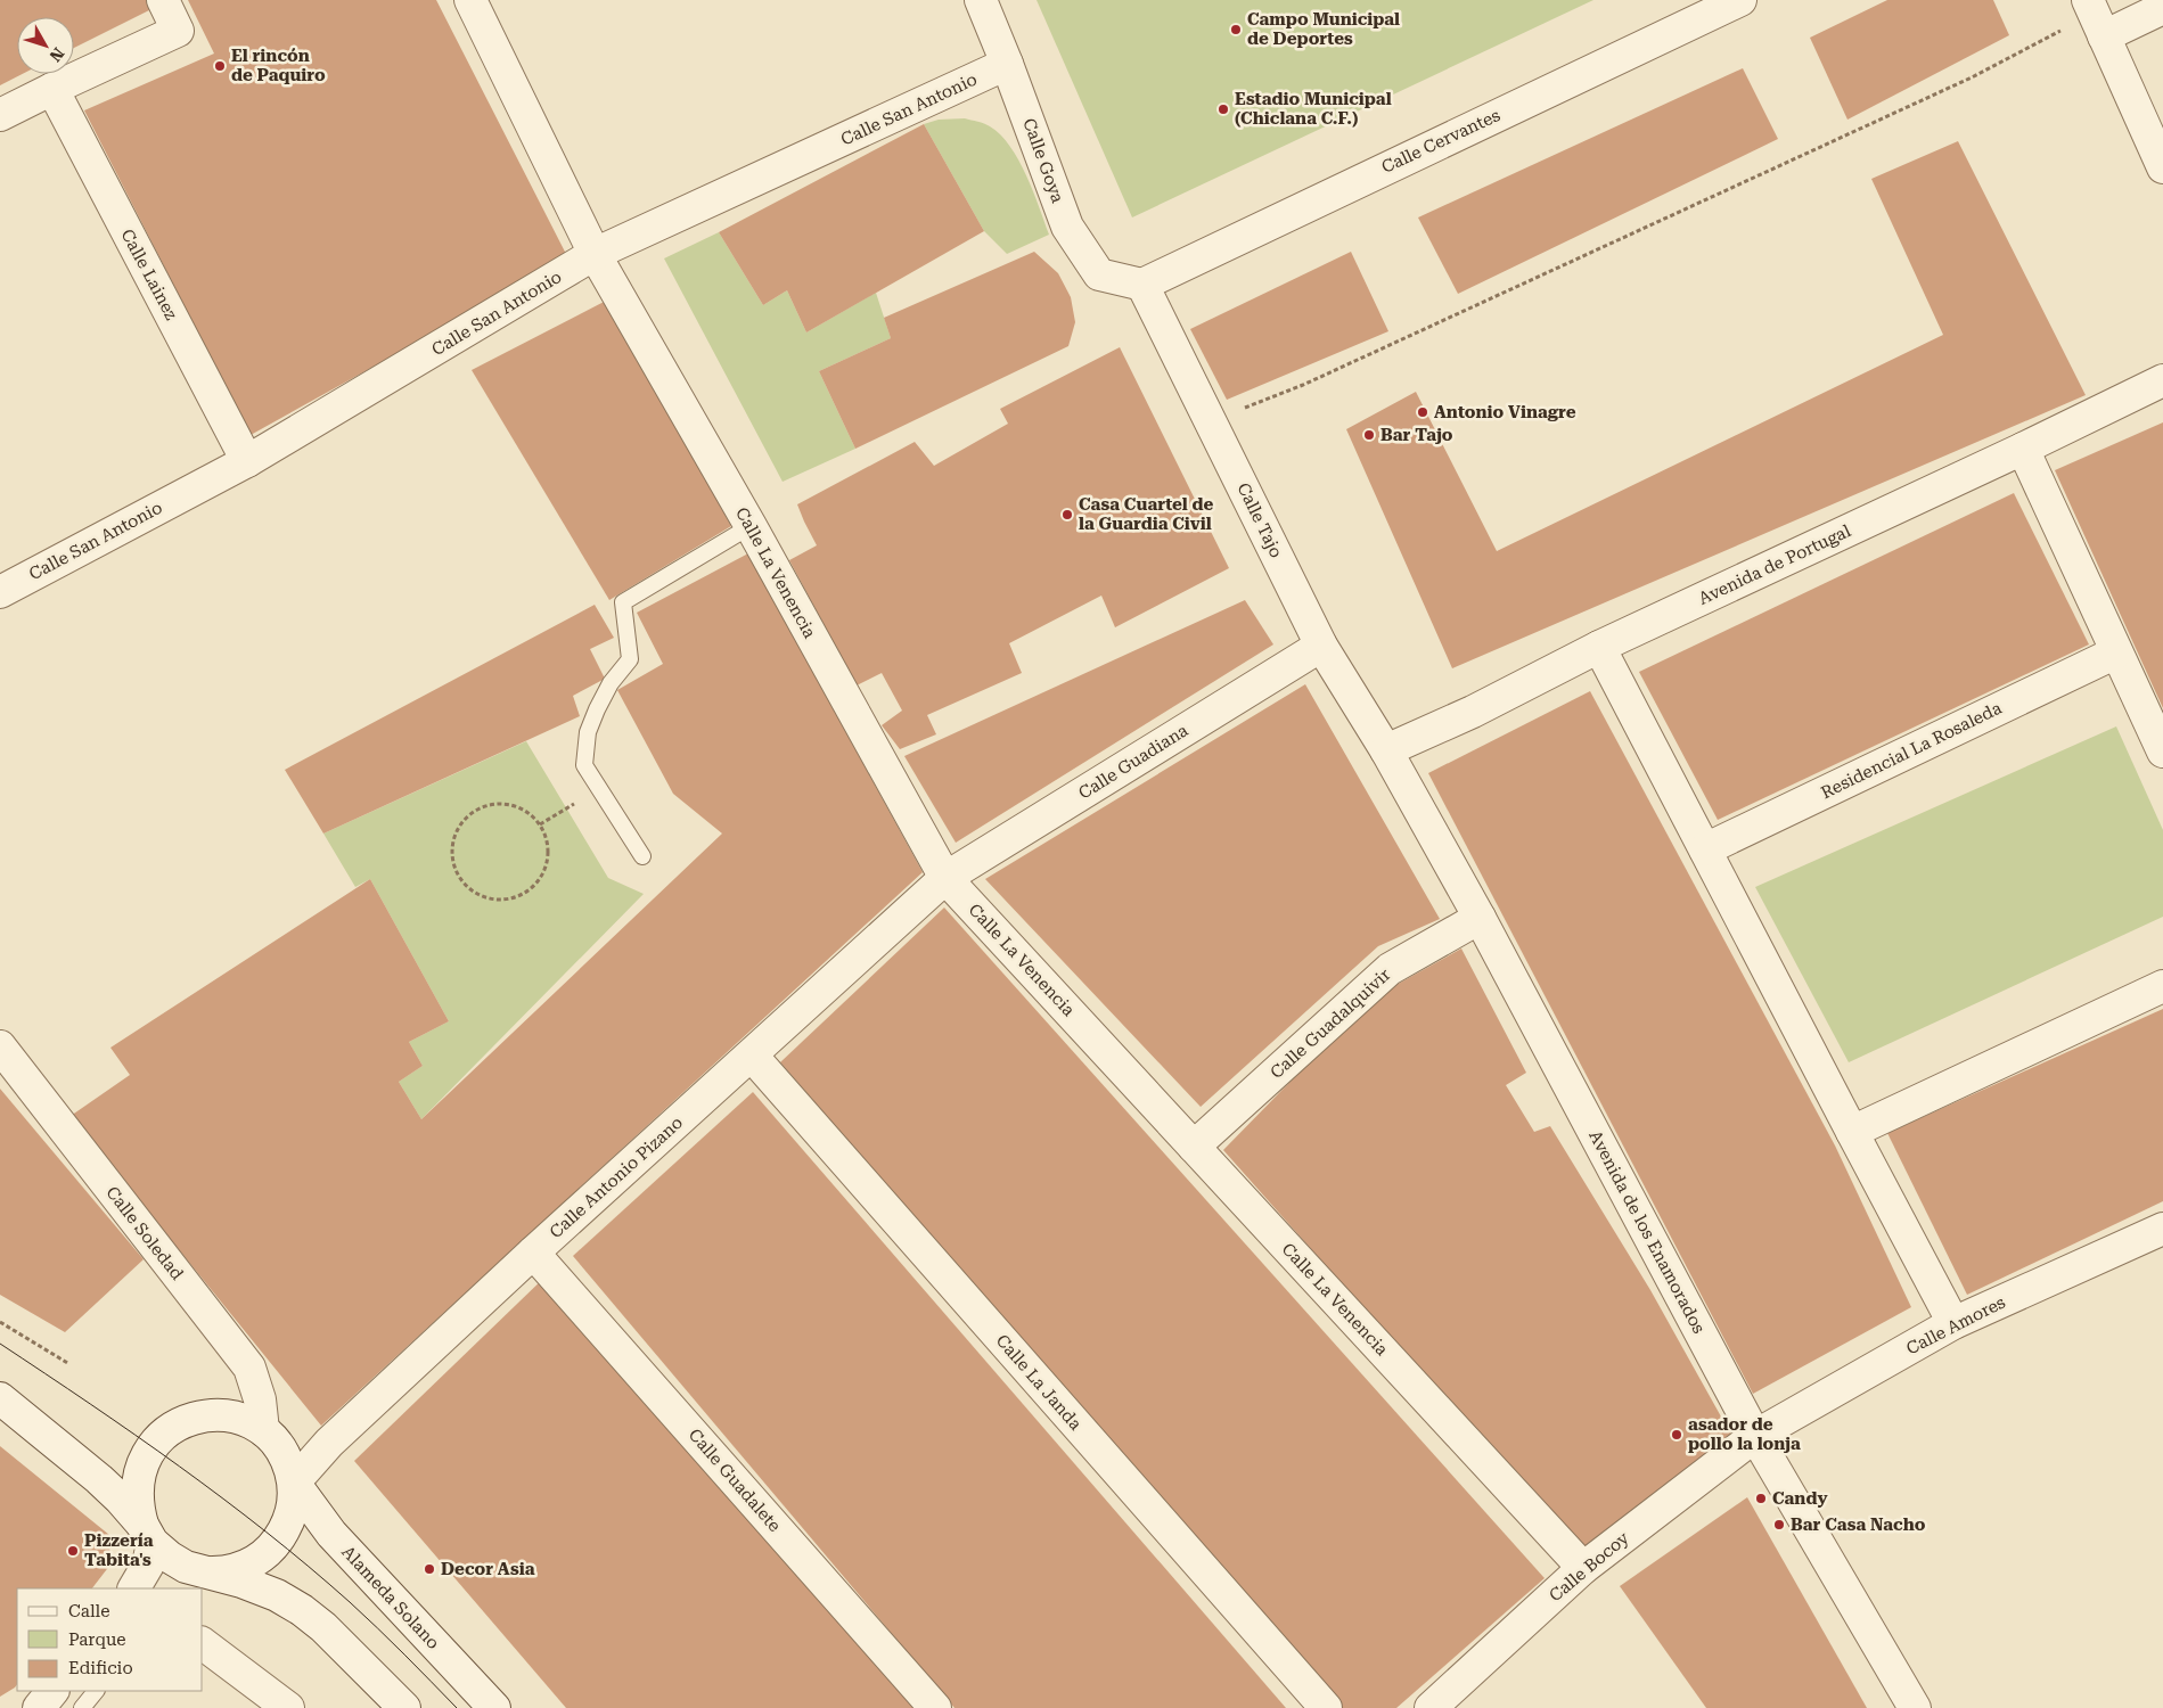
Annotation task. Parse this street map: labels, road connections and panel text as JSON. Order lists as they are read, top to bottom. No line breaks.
{"streets":{"street":["Calle San Antonio","Calle Cervantes","Calle Goya","Calle Lainez","Calle Tajo","Avenida de Portugal","Calle La Venencia","Residencial La Rosaleda","Calle Guadiana","Calle Guadalquivir","Calle Antonio Pizano","Avenida de los Enamorados","Calle Soledad","Calle Amores","Calle La Janda","Calle Guadalete","Calle Bocoy","Alameda Solano"]},"crossings":[["Calle San Antonio","Calle Goya"],["Calle San Antonio","Calle Lainez"],["Calle San Antonio","Calle La Venencia"],["Calle Cervantes","Calle Goya"],["Calle Cervantes","Calle Tajo"],["Calle Goya","Calle Tajo"],["Calle Tajo","Avenida de Portugal"],["Calle Tajo","Calle Guadiana"],["Calle Tajo","Avenida de los Enamorados"],["Avenida de Portugal","Avenida de los Enamorados"],["Calle La Venencia","Calle Guadiana"],["Calle La Venencia","Calle Guadalquivir"],["Calle La Venencia","Calle Antonio Pizano"],["Calle La Venencia","Calle Bocoy"],["Calle Guadiana","Calle Antonio Pizano"],["Calle Guadalquivir","Avenida de los Enamorados"],["Calle Antonio Pizano","Calle Soledad"],["Calle Antonio Pizano","Calle La Janda"],["Calle Antonio Pizano","Calle Guadalete"],["Calle Antonio Pizano","Alameda Solano"],["Avenida de los Enamorados","Calle Amores"],["Avenida de los Enamorados","Calle Bocoy"],["Calle Soledad","Alameda Solano"],["Calle Amores","Calle Bocoy"]],"places":["Campo Municipal de Deportes","El rincón de Paquiro","Estadio Municipal (Chiclana C.F.)","Antonio Vinagre","Bar Tajo","Casa Cuartel de la Guardia Civil","asador de pollo la lonja","Candy","Bar Casa Nacho","Pizzería Tabita's","Decor Asia"],"legend":["Calle","Parque","Edificio"],"north":"bottom right"}
